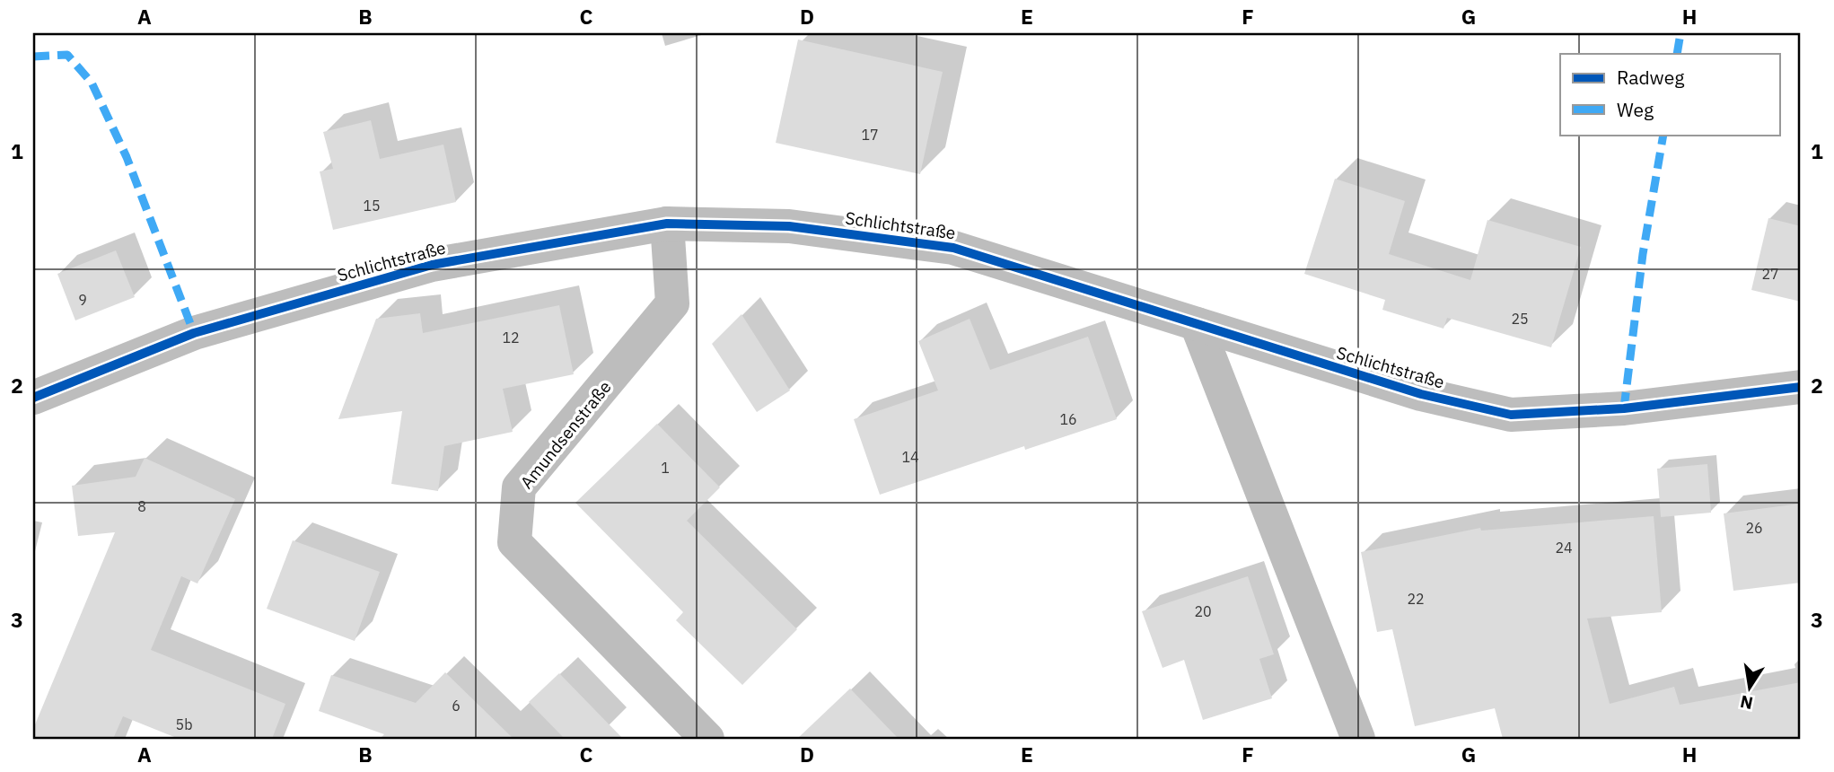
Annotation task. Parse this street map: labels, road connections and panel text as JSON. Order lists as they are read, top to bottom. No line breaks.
{"streets":{"street":["Schlichtstraße","Amundsenstraße"]},"crossings":[["Schlichtstraße","Amundsenstraße"]],"house_numbers":["17","15","27","9","25","12","16","14","1","8","26","24","22","20","6","5b"],"legend":["Radweg","Weg"],"north":"bottom","grid":{"columns":["A","B","C","D","E","F","G","H"],"rows":["1","2","3"]}}
